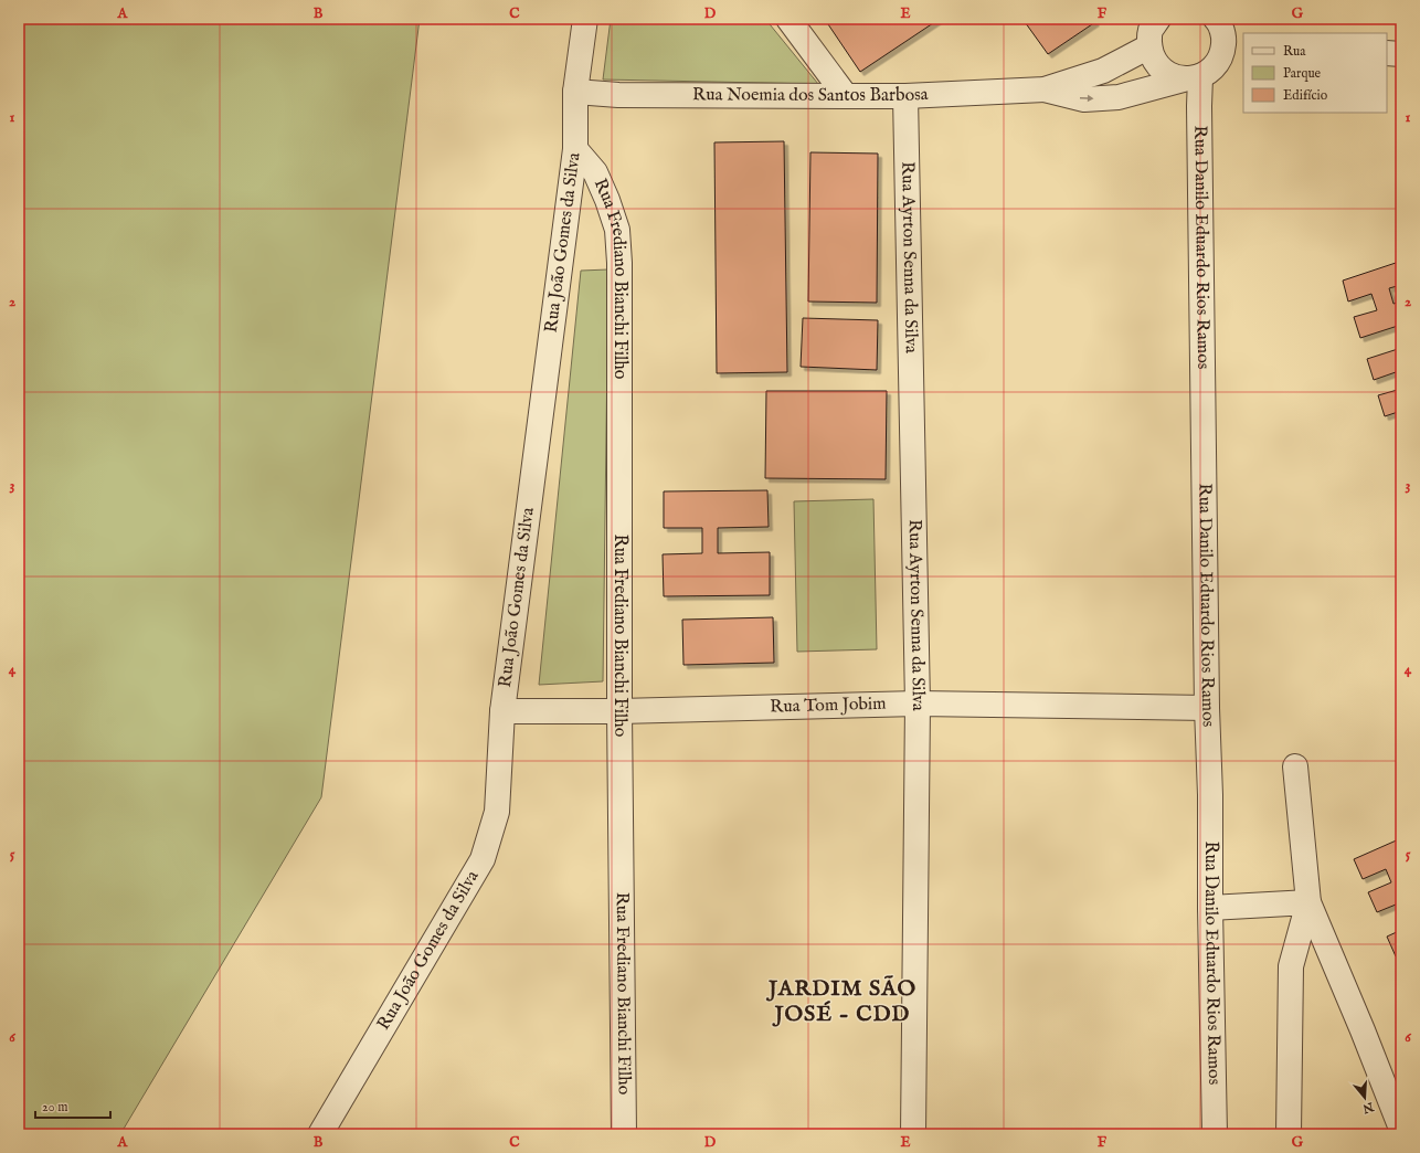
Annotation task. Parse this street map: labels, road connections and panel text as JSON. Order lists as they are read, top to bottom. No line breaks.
{"streets":{"street":["Rua Noemia dos Santos Barbosa","Rua João Gomes da Silva","Rua Danilo Eduardo Rios Ramos","Rua Ayrton Senna da Silva","Rua Frediano Bianchi Filho","Rua Tom Jobim"]},"crossings":[["Rua Noemia dos Santos Barbosa","Rua João Gomes da Silva"],["Rua Noemia dos Santos Barbosa","Rua Danilo Eduardo Rios Ramos"],["Rua Noemia dos Santos Barbosa","Rua Ayrton Senna da Silva"],["Rua João Gomes da Silva","Rua Frediano Bianchi Filho"],["Rua João Gomes da Silva","Rua Tom Jobim"],["Rua Danilo Eduardo Rios Ramos","Rua Tom Jobim"],["Rua Ayrton Senna da Silva","Rua Tom Jobim"],["Rua Frediano Bianchi Filho","Rua Tom Jobim"]],"districts":["JARDIM SÃO JOSÉ - CDD"],"legend":["Rua","Parque","Edifício"],"scale_bar":"20 m","north":"bottom","grid":{"columns":["A","B","C","D","E","F","G"],"rows":["1","2","3","4","5","6"]}}
